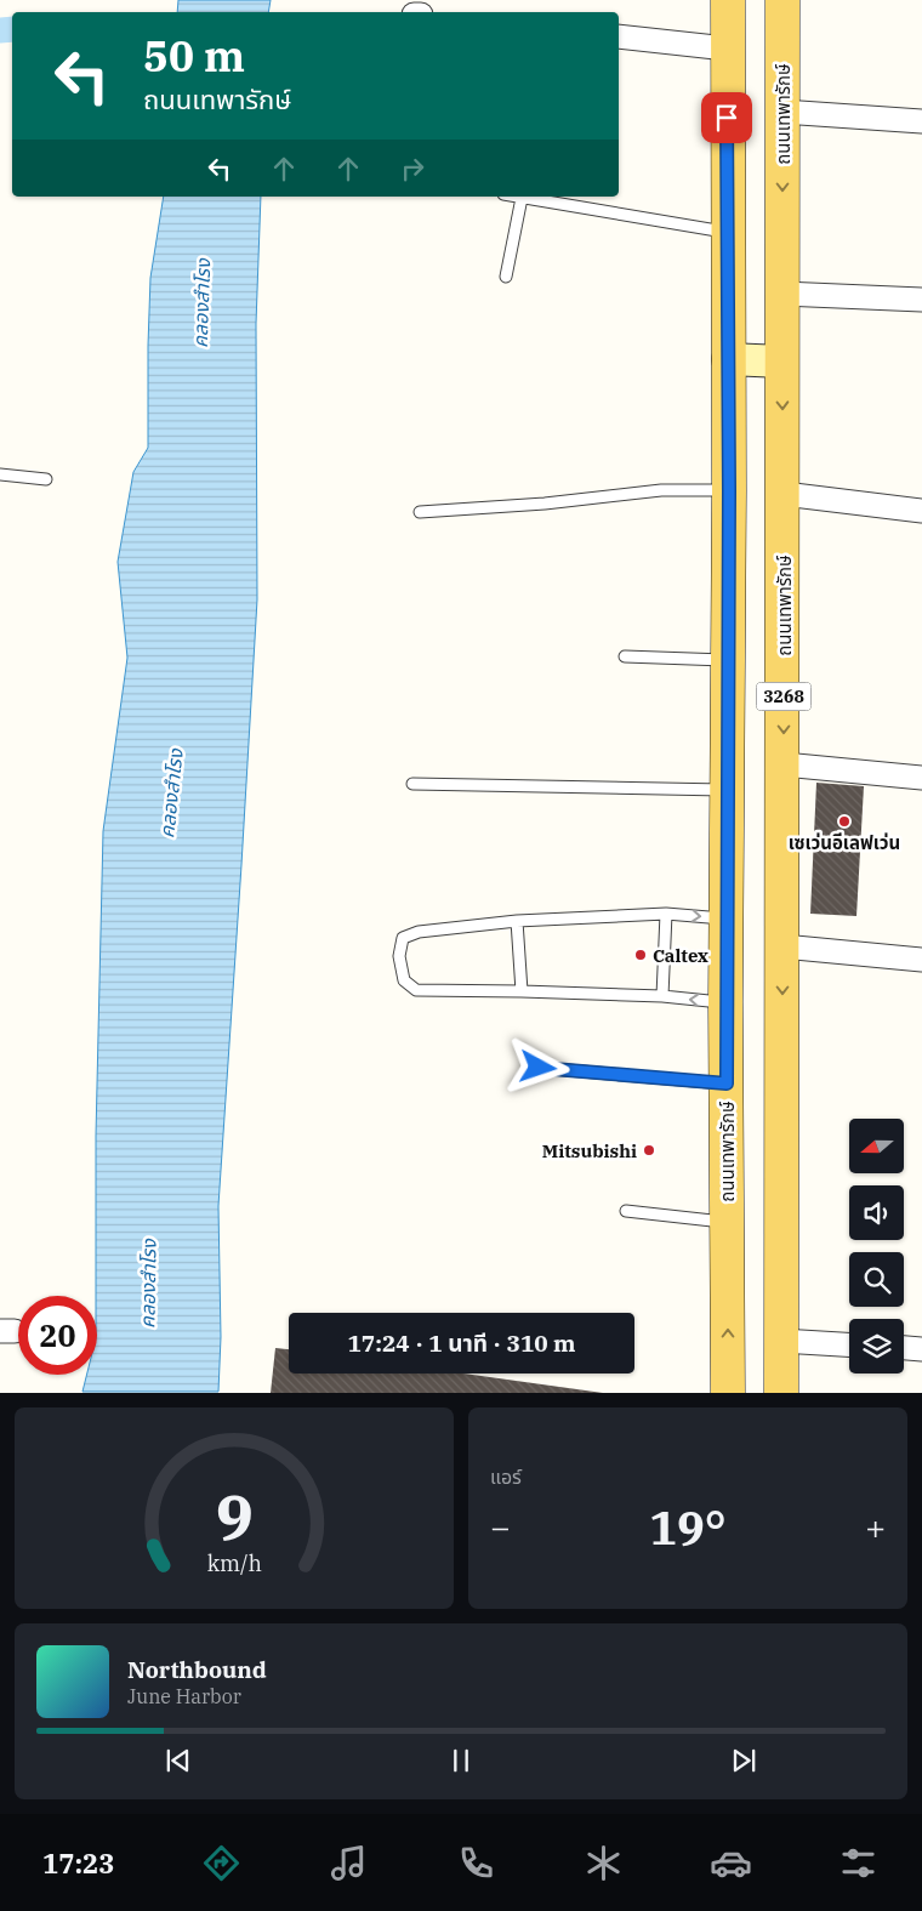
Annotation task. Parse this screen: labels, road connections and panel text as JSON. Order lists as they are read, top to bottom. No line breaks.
{"streets":{"main road":["ถนนเทพารักษ์","3268"]},"water":["คลองสำโรง"],"places":["เซเว่นอีเลฟเว่น","Caltex","Mitsubishi"],"north":"left","page":{"turn":["50 m","ถนนเทพารักษ์"],"limit":"20","trip":"17:24 · 1 นาที · 310 m","tile":"แอร์","heat":["−","19°","+"],"song":["Northbound","June Harbor"],"tabs":"17:23","gauge":["9","km/h"]}}
